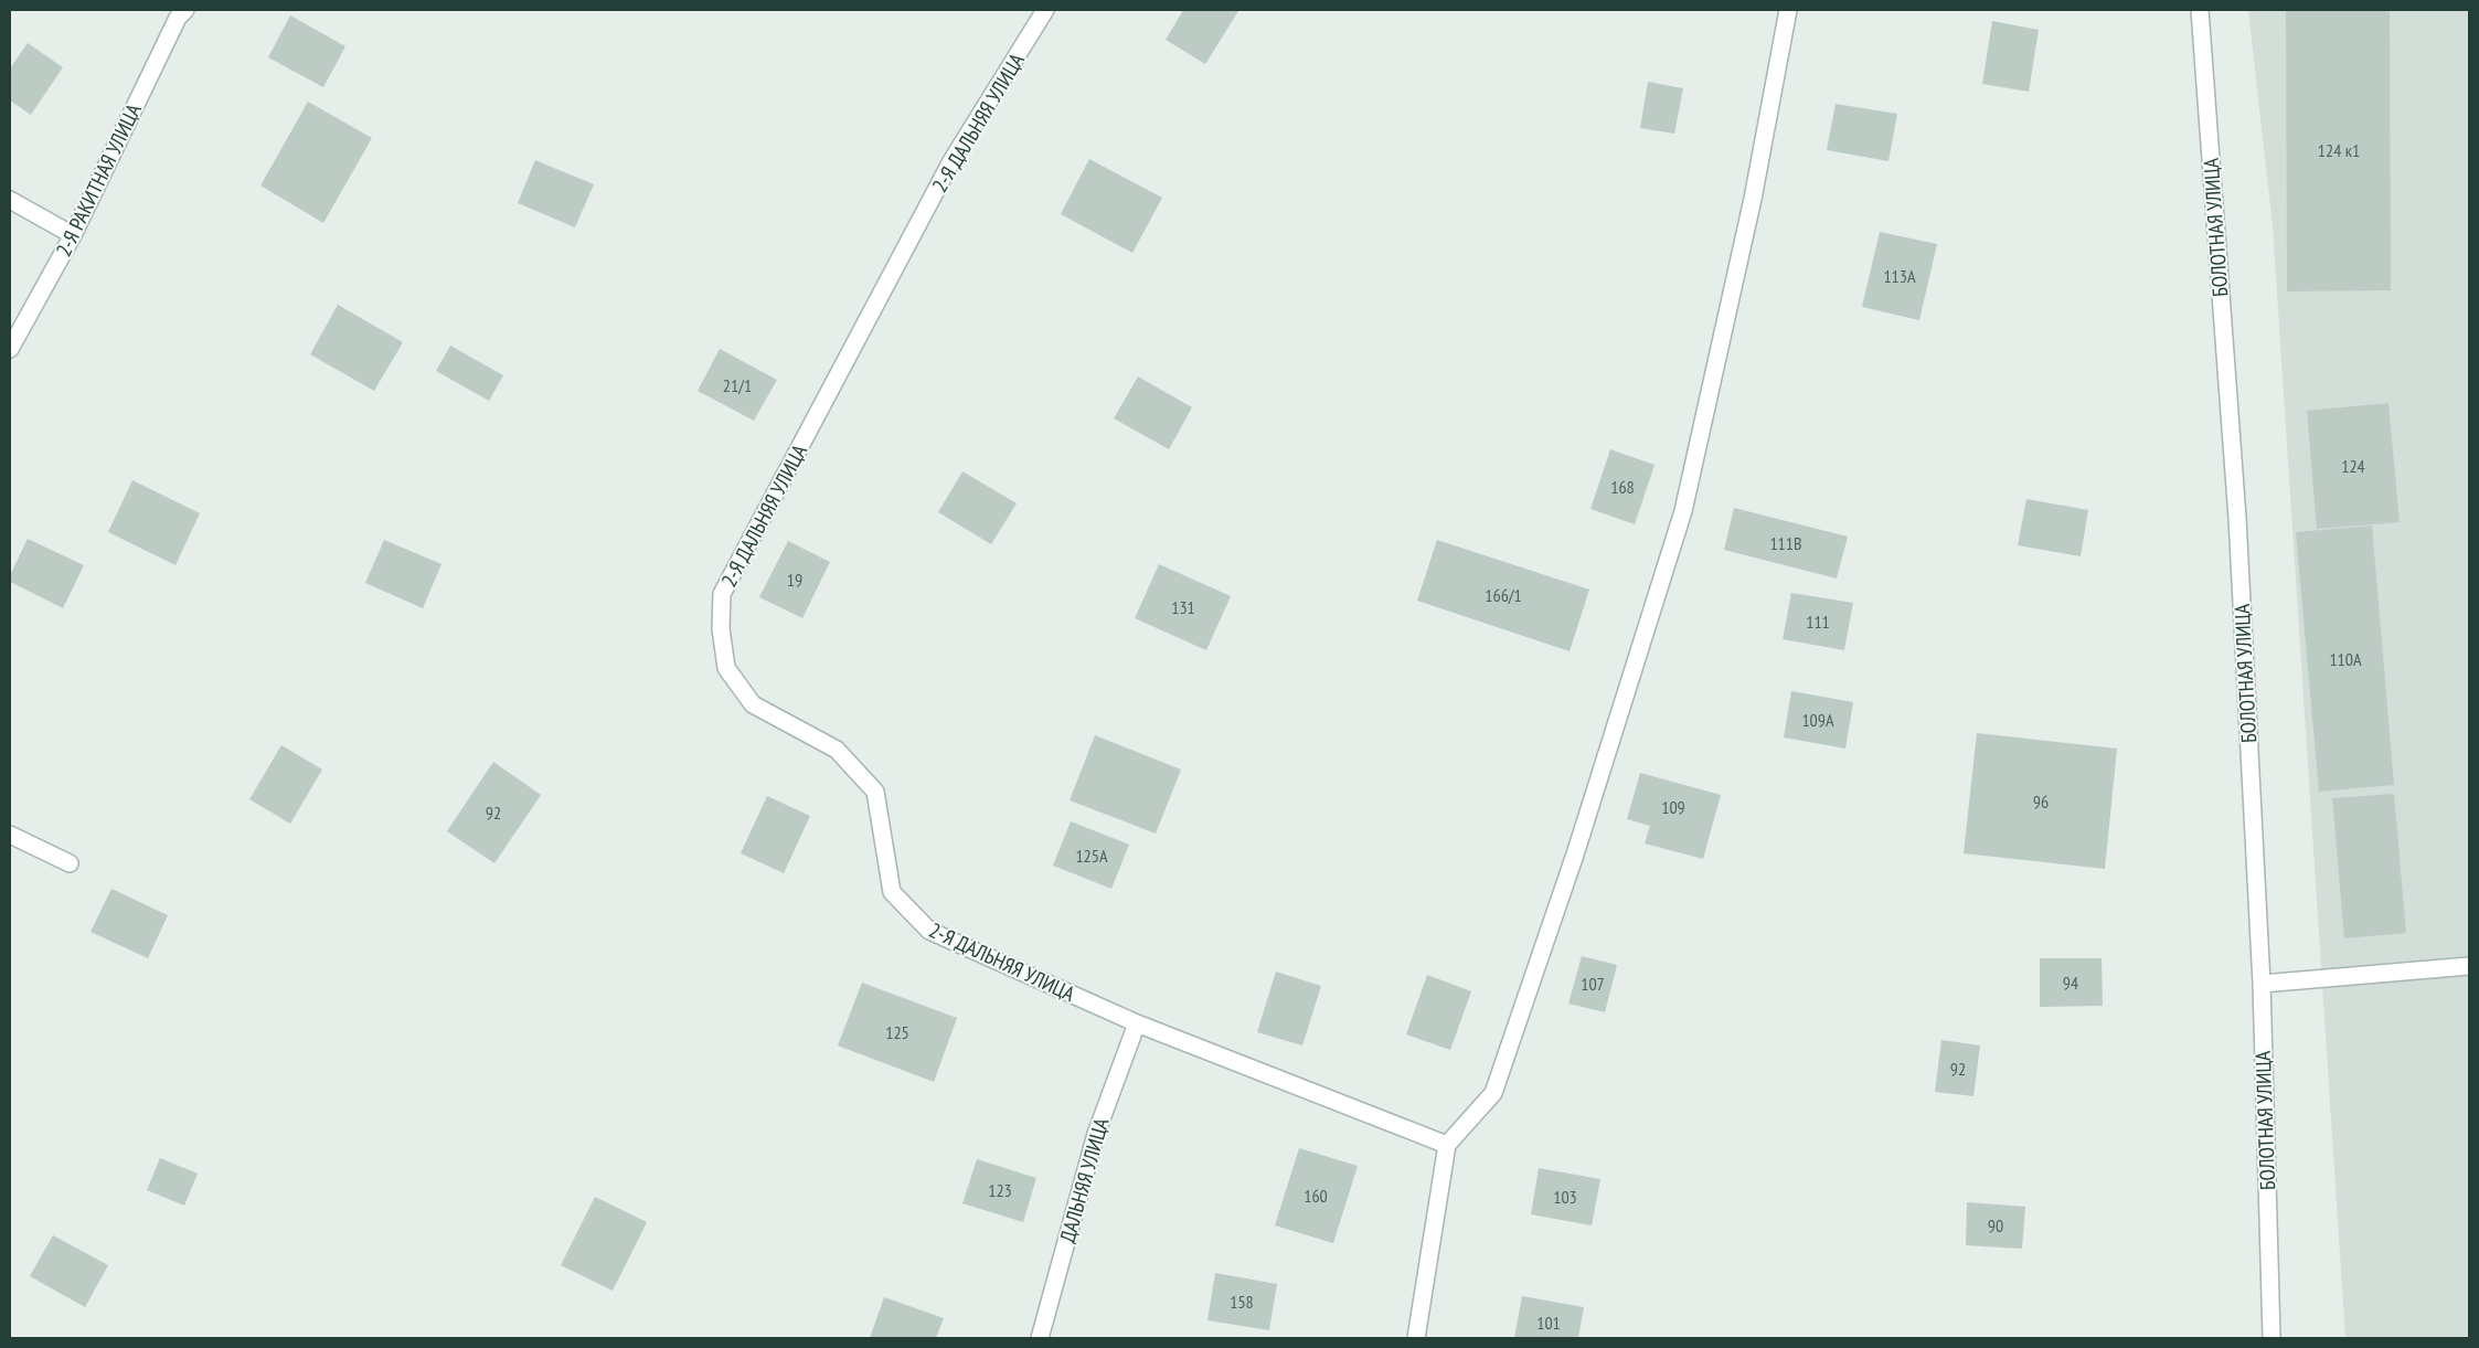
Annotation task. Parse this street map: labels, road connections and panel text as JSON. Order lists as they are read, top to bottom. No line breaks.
{"streets":{"street":["2-Я ДАЛЬНЯЯ УЛИЦА","2-Я РАКИТНАЯ УЛИЦА","БОЛОТНАЯ УЛИЦА","ДАЛЬНЯЯ УЛИЦА"]},"crossings":[["2-Я ДАЛЬНЯЯ УЛИЦА","ДАЛЬНЯЯ УЛИЦА"]],"house_numbers":["124 к1","113А","21/1","124","168","111В","19","166/1","131","111","110А","109А","96","109","92","125А","94","107","125","92","123","160","103","90","158","101"]}
